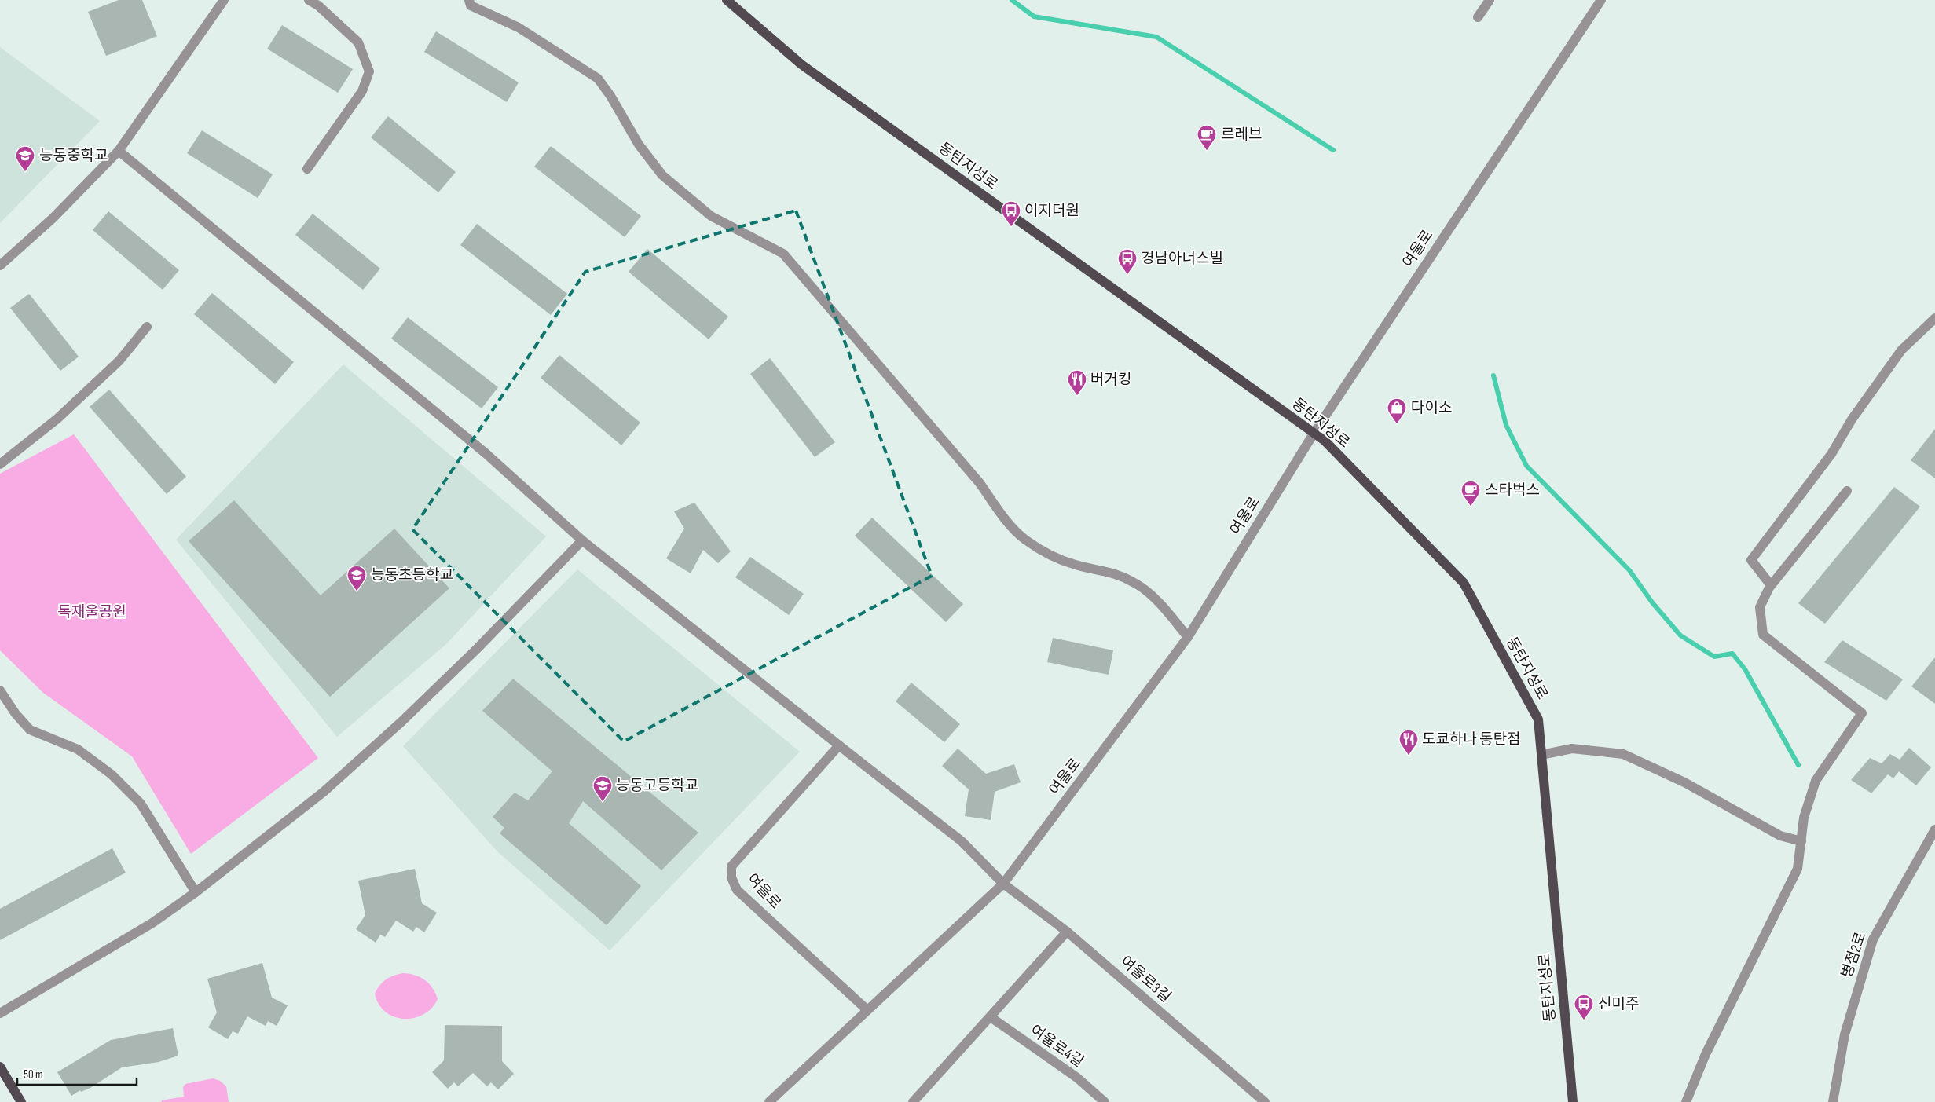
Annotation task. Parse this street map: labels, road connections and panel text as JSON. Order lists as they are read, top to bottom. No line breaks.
{"streets":{"main road":["동탄지성로"],"street":["여울로","병점2로","여울로3길","여울로4길"]},"crossings":[["동탄지성로","여울로"],["여울로","여울로3길"]],"parks":["독재울공원"],"places":{"cafe":["르레브","스타벅스"],"school or university":["능동중학교","능동초등학교","능동고등학교"],"bus stop":["이지더원","경남아너스빌","신미주"],"restaurant":["버거킹","도쿄하나 동탄점"],"shop":["다이소"]},"scale_bar":"50 m"}
